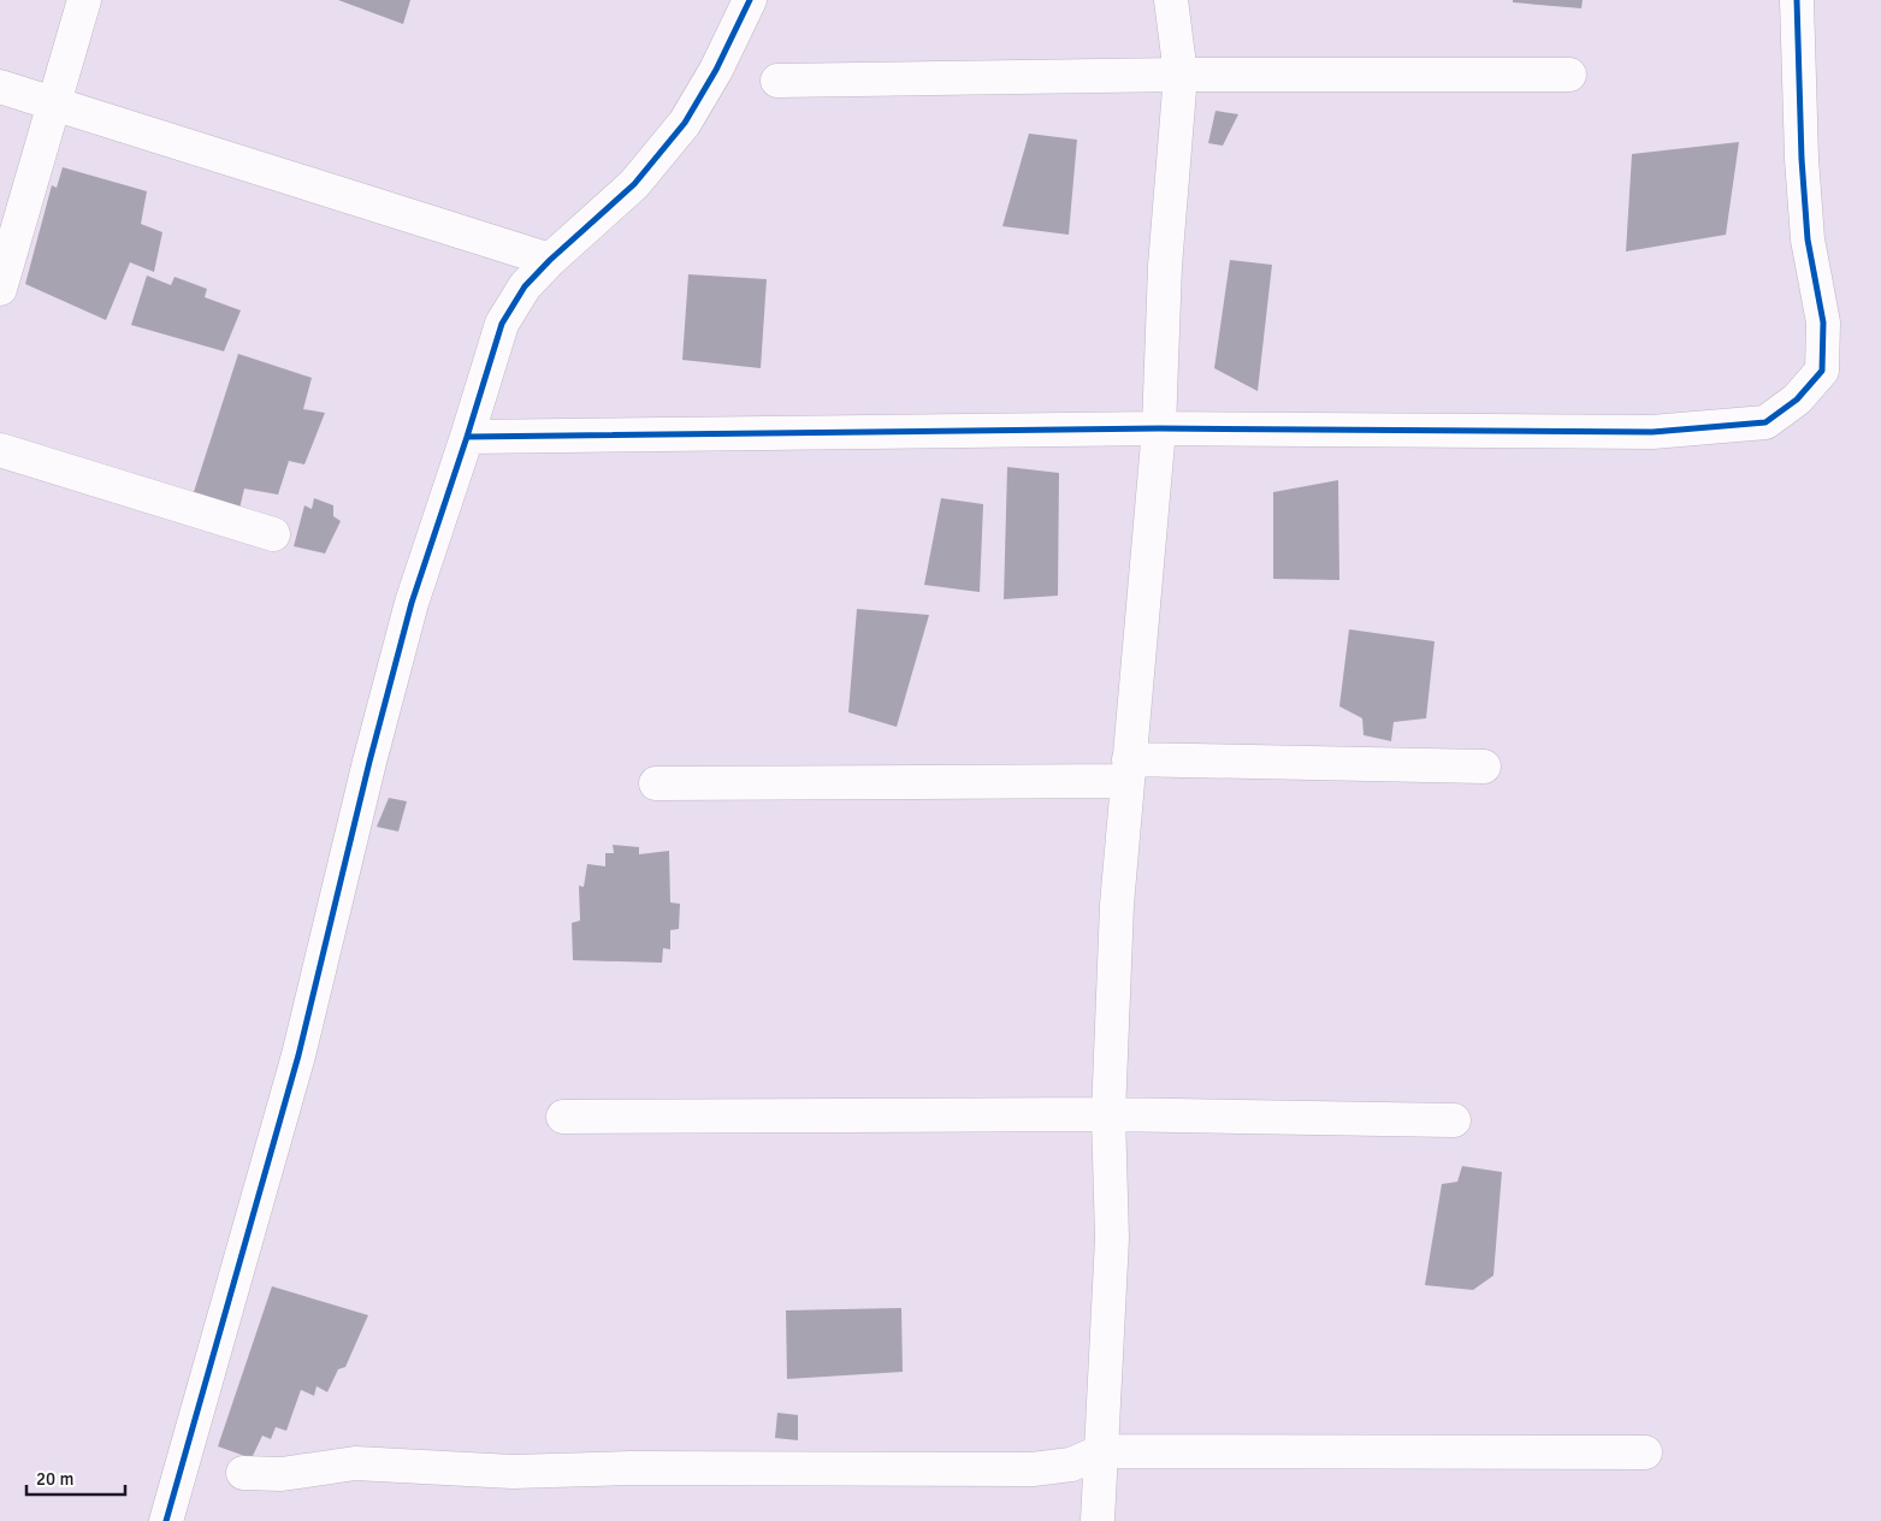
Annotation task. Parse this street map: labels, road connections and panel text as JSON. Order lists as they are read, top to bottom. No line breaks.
{"scale_bar":"20 m"}
